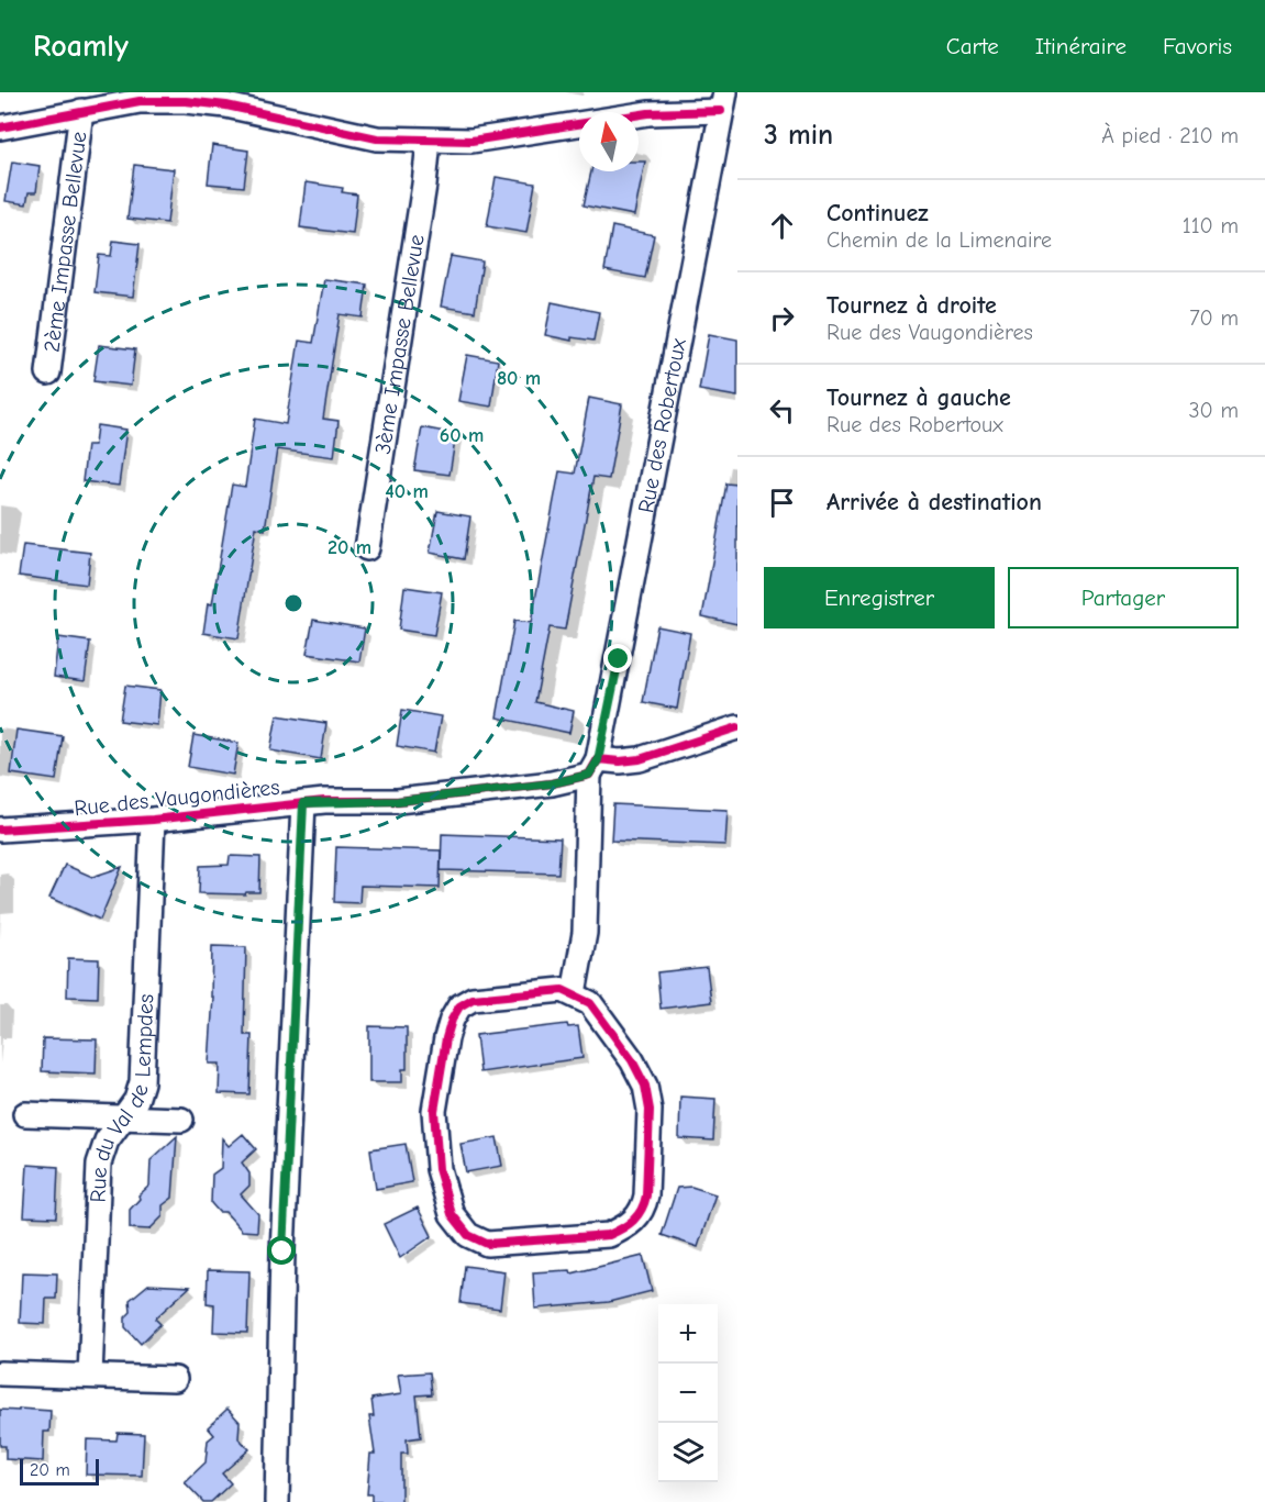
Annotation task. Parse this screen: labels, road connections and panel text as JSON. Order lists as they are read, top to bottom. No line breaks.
{"streets":{"street":["2ème Impasse Bellevue","3ème Impasse Bellevue","Rue des Robertoux","Rue des Vaugondières","Rue du Val de Lempdes"]},"crossings":[["Rue des Robertoux","Rue des Vaugondières"],["Rue des Vaugondières","Rue du Val de Lempdes"]],"scale_bar":"20 m","north":"top","page":{"header":"Roamly","nav":["Carte","Itinéraire","Favoris"],"heading":["3 min","À pied · 210 m"],"list":[["Continuez","Chemin de la Limenaire","110 m"],["Tournez à droite","Rue des Vaugondières","70 m"],["Tournez à gauche","Rue des Robertoux","30 m"],"Arrivée à destination"],"buttons":["Enregistrer","Partager"],"map_buttons":["+","−"],"scale":"20 m"},"rings":["80 m","60 m","40 m","20 m"]}
